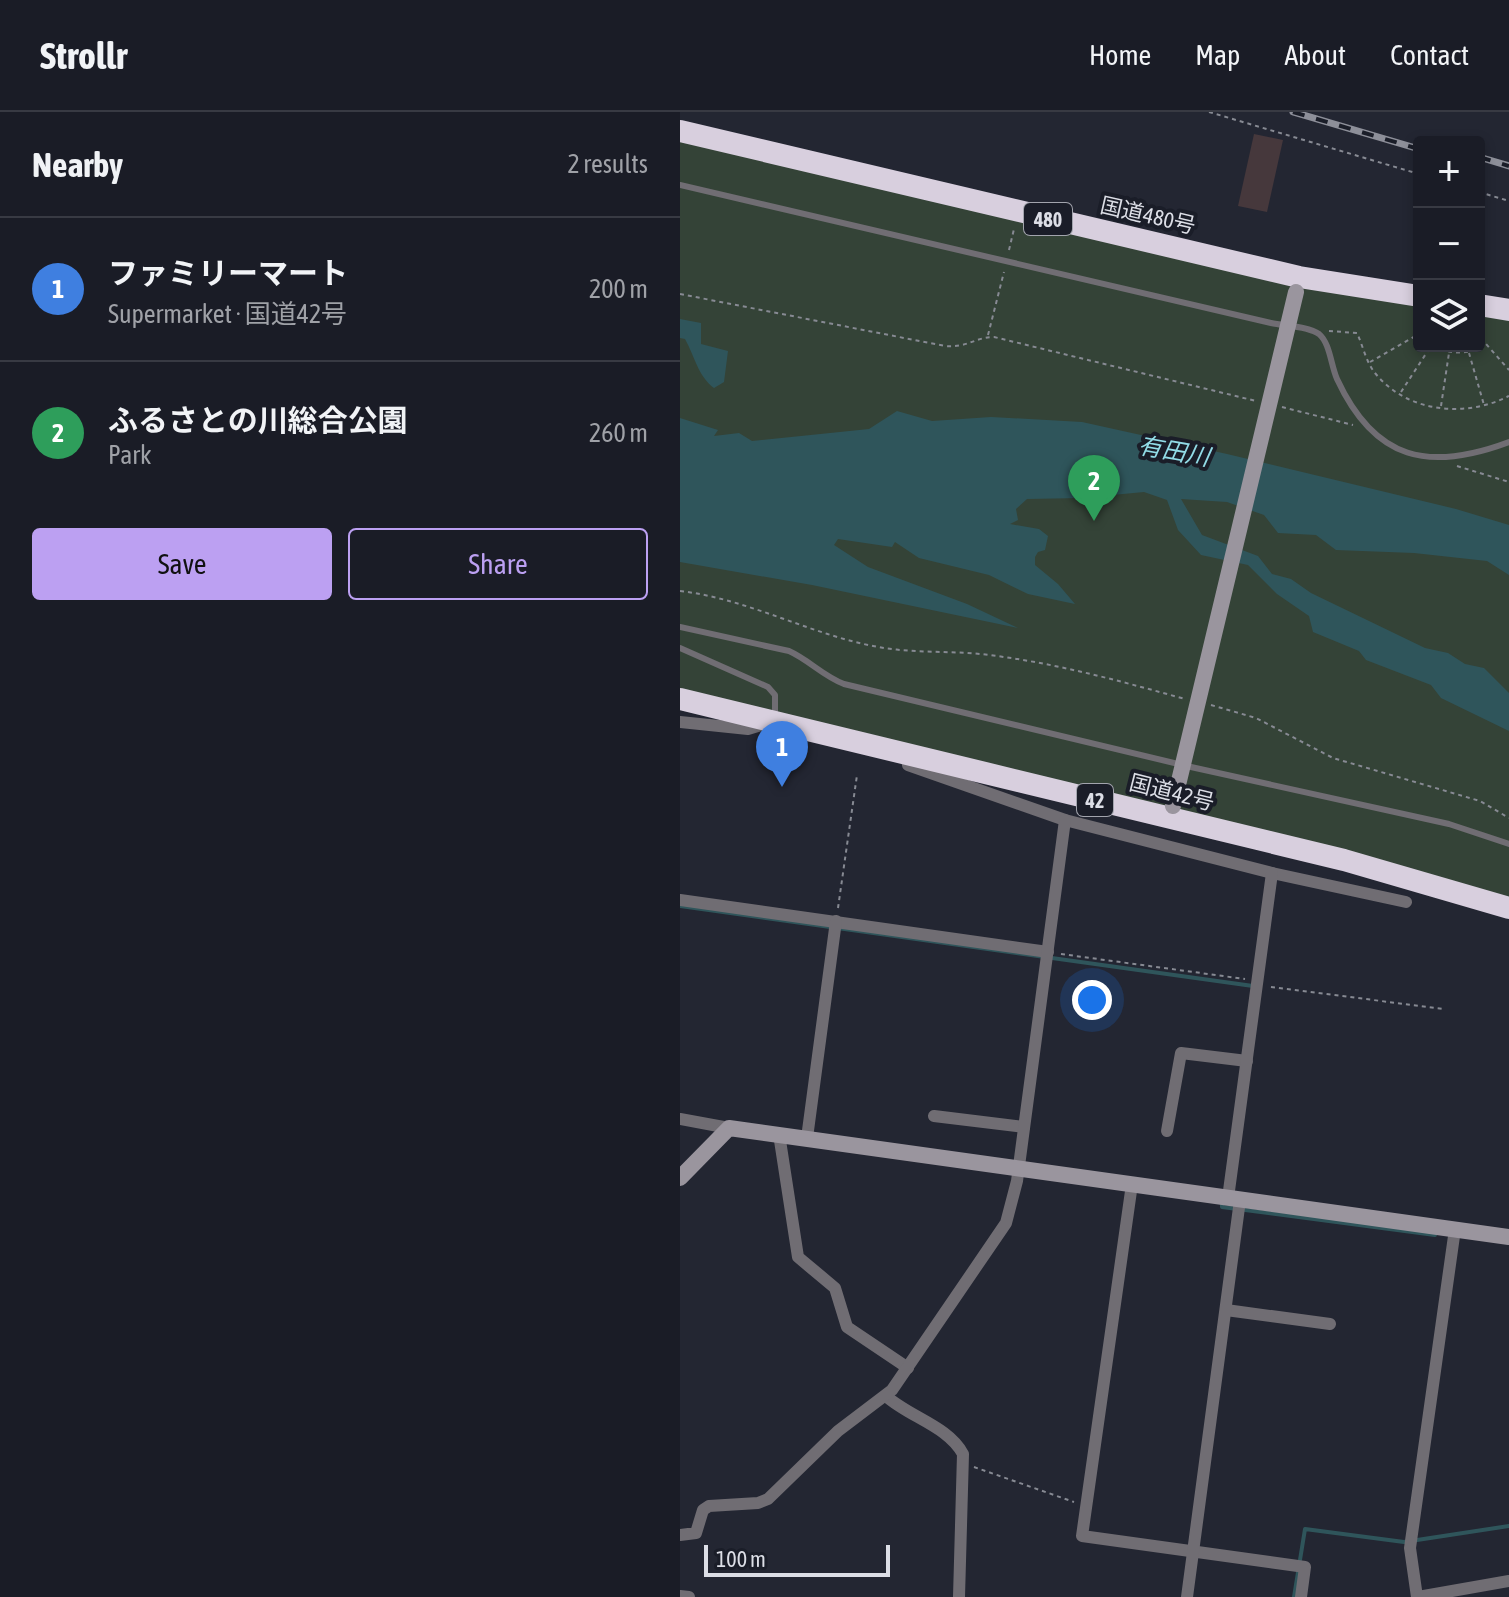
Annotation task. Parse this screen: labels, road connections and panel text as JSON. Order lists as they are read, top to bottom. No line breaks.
{"streets":{"highway":["国道480号","480","国道42号","42"]},"water":["有田川"],"scale_bar":"100 m","page":{"header":"Strollr","nav":["Home","Map","About","Contact"],"heading":["Nearby","2 results"],"map_buttons":["+","−"],"list":[{"mark":"1","name":"ファミリーマート","note":"Supermarket · 国道42号","value":"200 m"},{"mark":"2","name":"ふるさとの川総合公園","note":"Park","value":"260 m"}],"pins":["2","1"],"buttons":["Save","Share"],"scale":"100 m"}}
